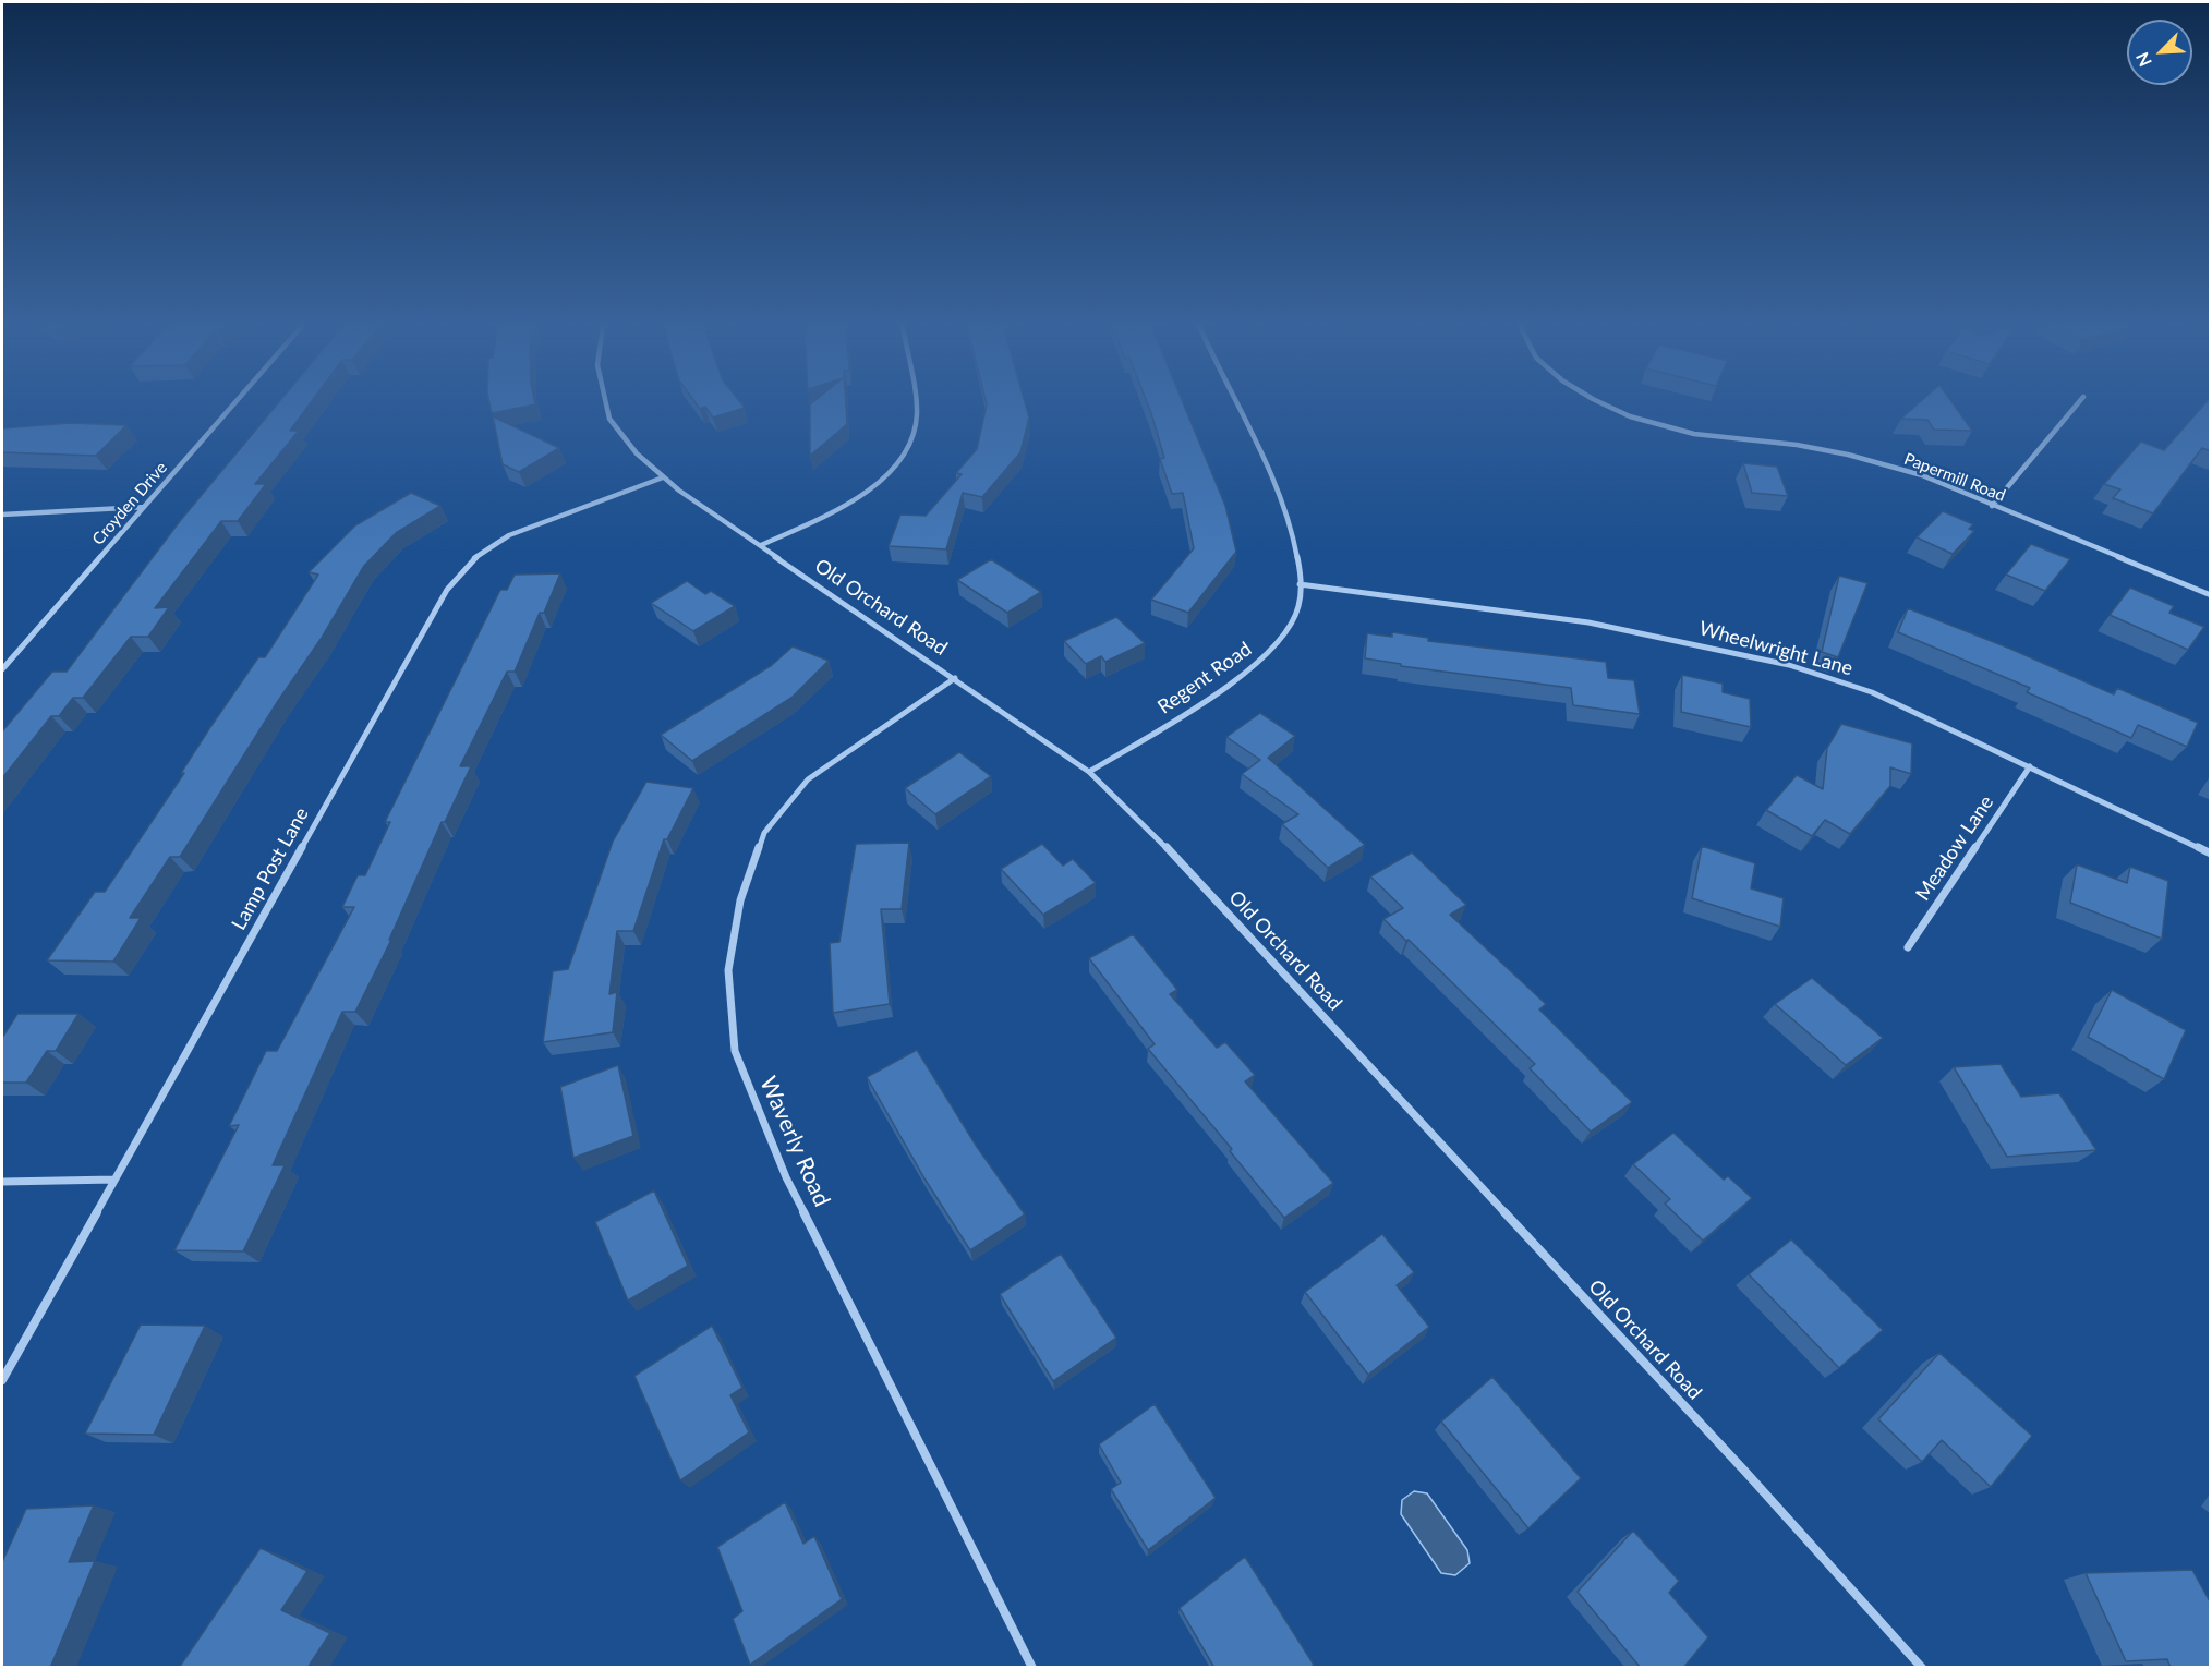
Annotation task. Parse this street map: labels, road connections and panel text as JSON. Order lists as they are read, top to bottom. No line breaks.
{"streets":{"street":["Papermill Road","Croyden Drive","Old Orchard Road","Wheelwright Lane","Regent Road","Meadow Lane","Lamp Post Lane","Waverly Road"]},"crossings":[["Old Orchard Road","Regent Road"],["Old Orchard Road","Lamp Post Lane"],["Old Orchard Road","Waverly Road"],["Wheelwright Lane","Regent Road"],["Wheelwright Lane","Meadow Lane"]],"north":"bottom left"}
